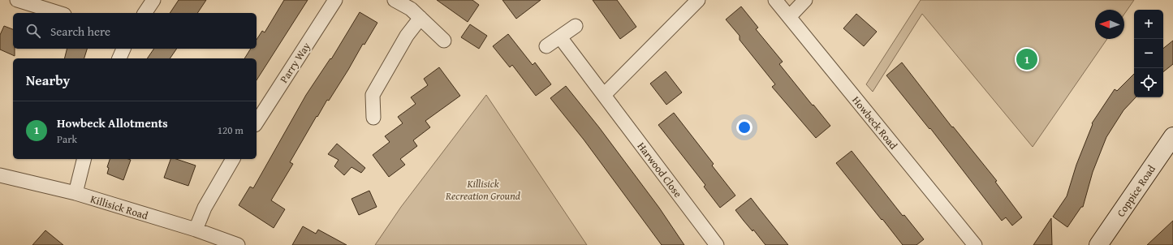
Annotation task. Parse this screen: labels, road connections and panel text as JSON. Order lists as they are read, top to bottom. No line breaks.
{"streets":{"street":["Parry Way","Howbeck Road","Harwood Close","Coppice Road","Killisick Road"]},"parks":["Killisick Recreation Ground"],"north":"left","page":{"map_buttons":["+","−"],"search":"Search here","pins":"1","heading":"Nearby","list":[{"mark":"1","name":"Howbeck Allotments","note":"Park","value":"120 m"}]}}
